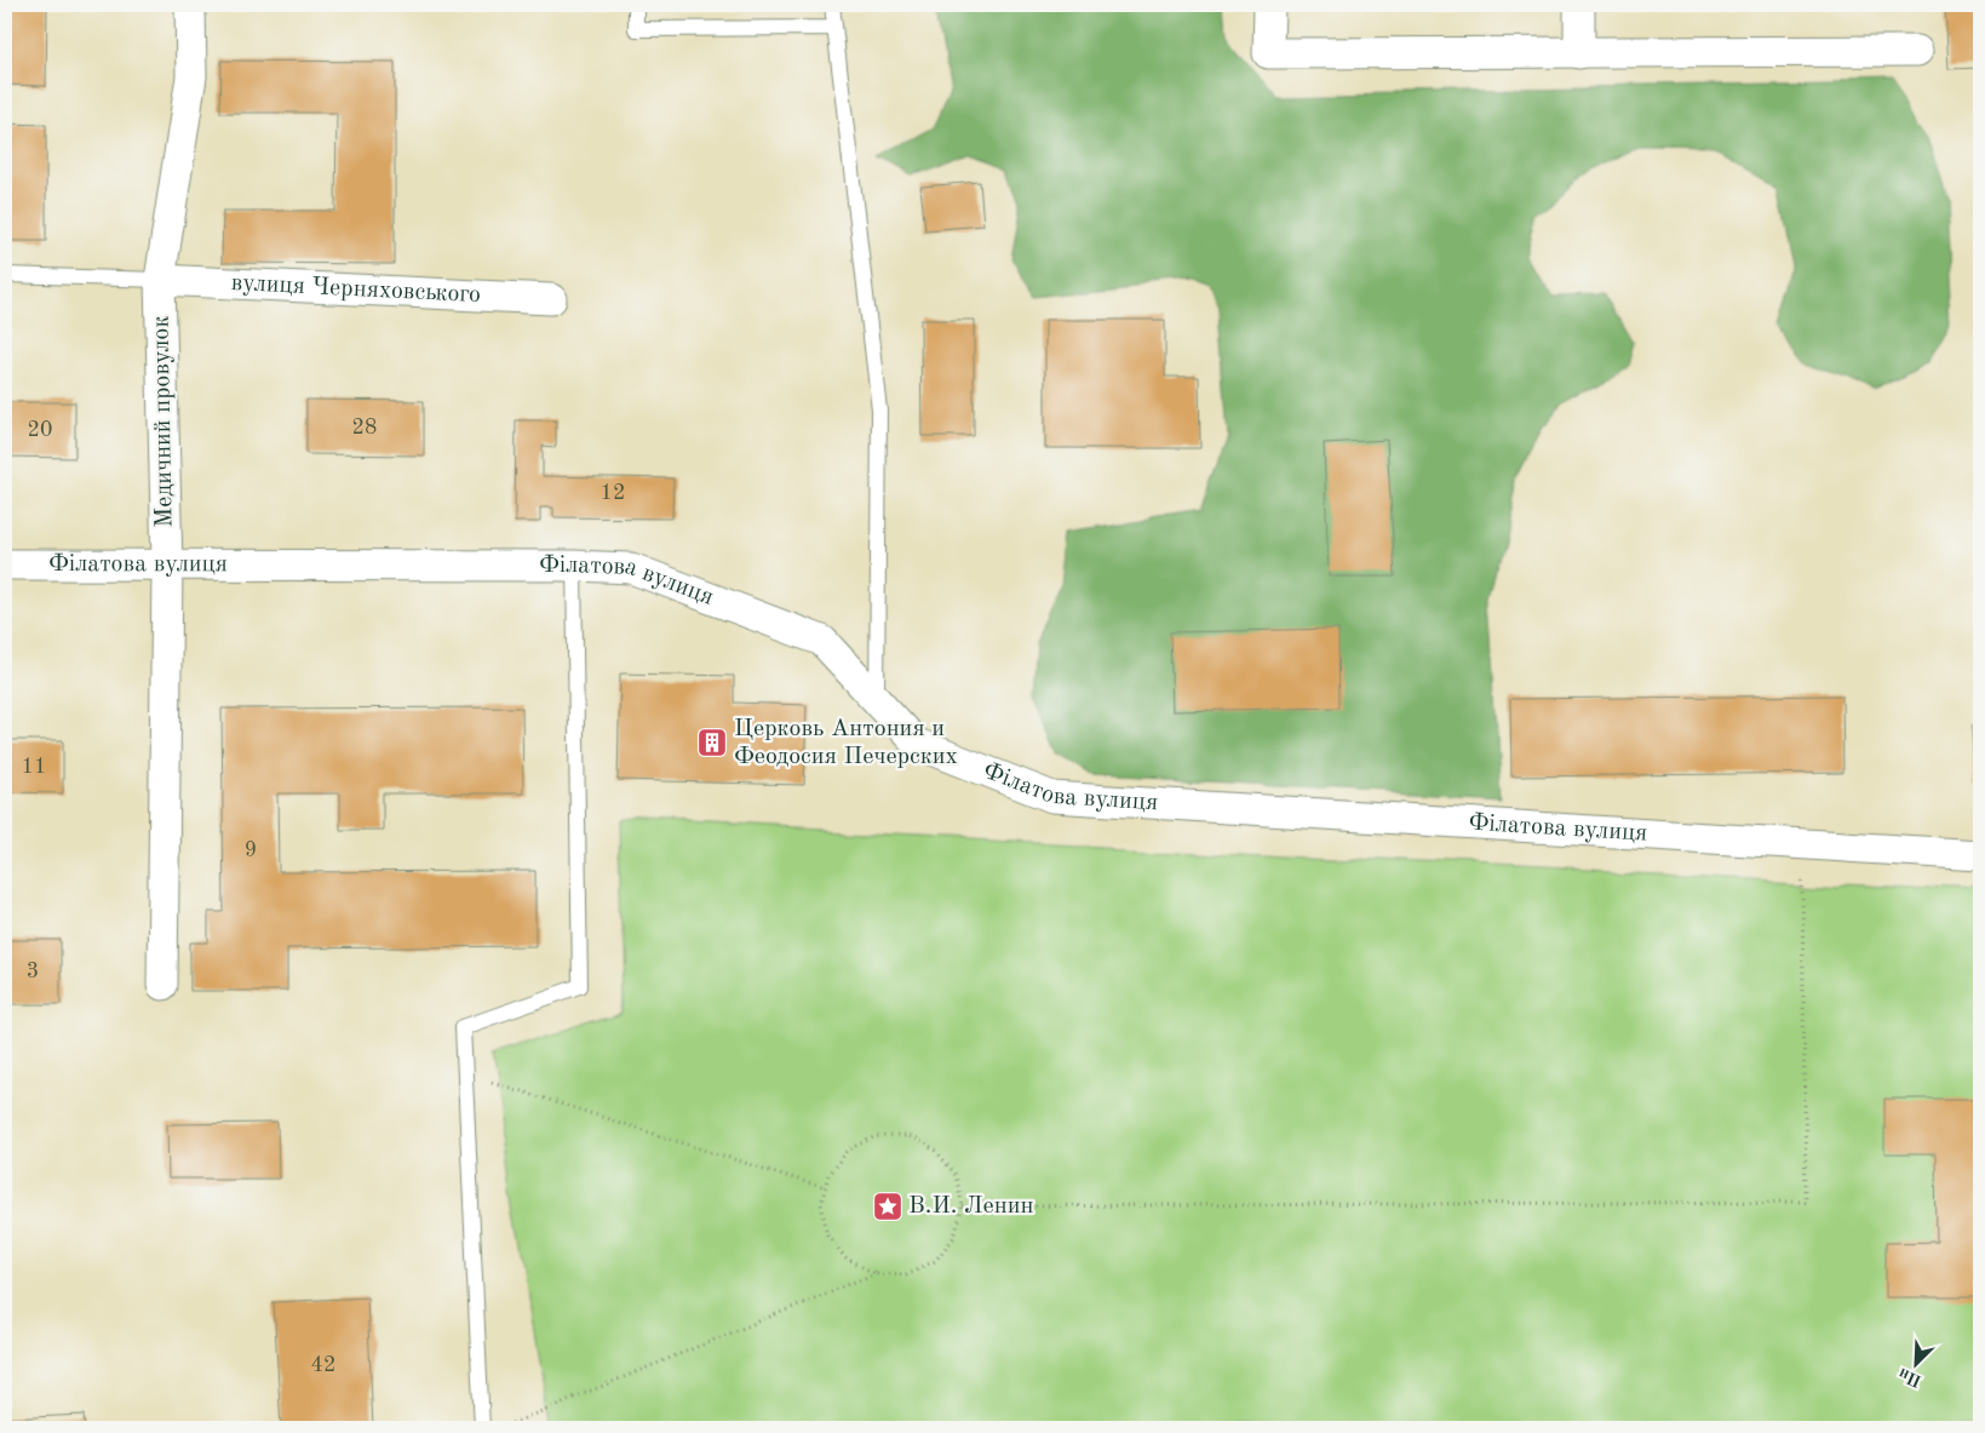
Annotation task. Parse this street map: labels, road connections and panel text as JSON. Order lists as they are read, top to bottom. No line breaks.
{"streets":{"street":["вулиця Черняховського","Медичний провулок","Філатова вулиця"]},"crossings":[["вулиця Черняховського","Медичний провулок"],["Медичний провулок","Філатова вулиця"]],"places":{"building":["Церковь Антония и Феодосия Печерских"],"place":["В.И. Ленин"]},"house_numbers":["28","20","12","11","9","3","42"],"north":"bottom left"}
